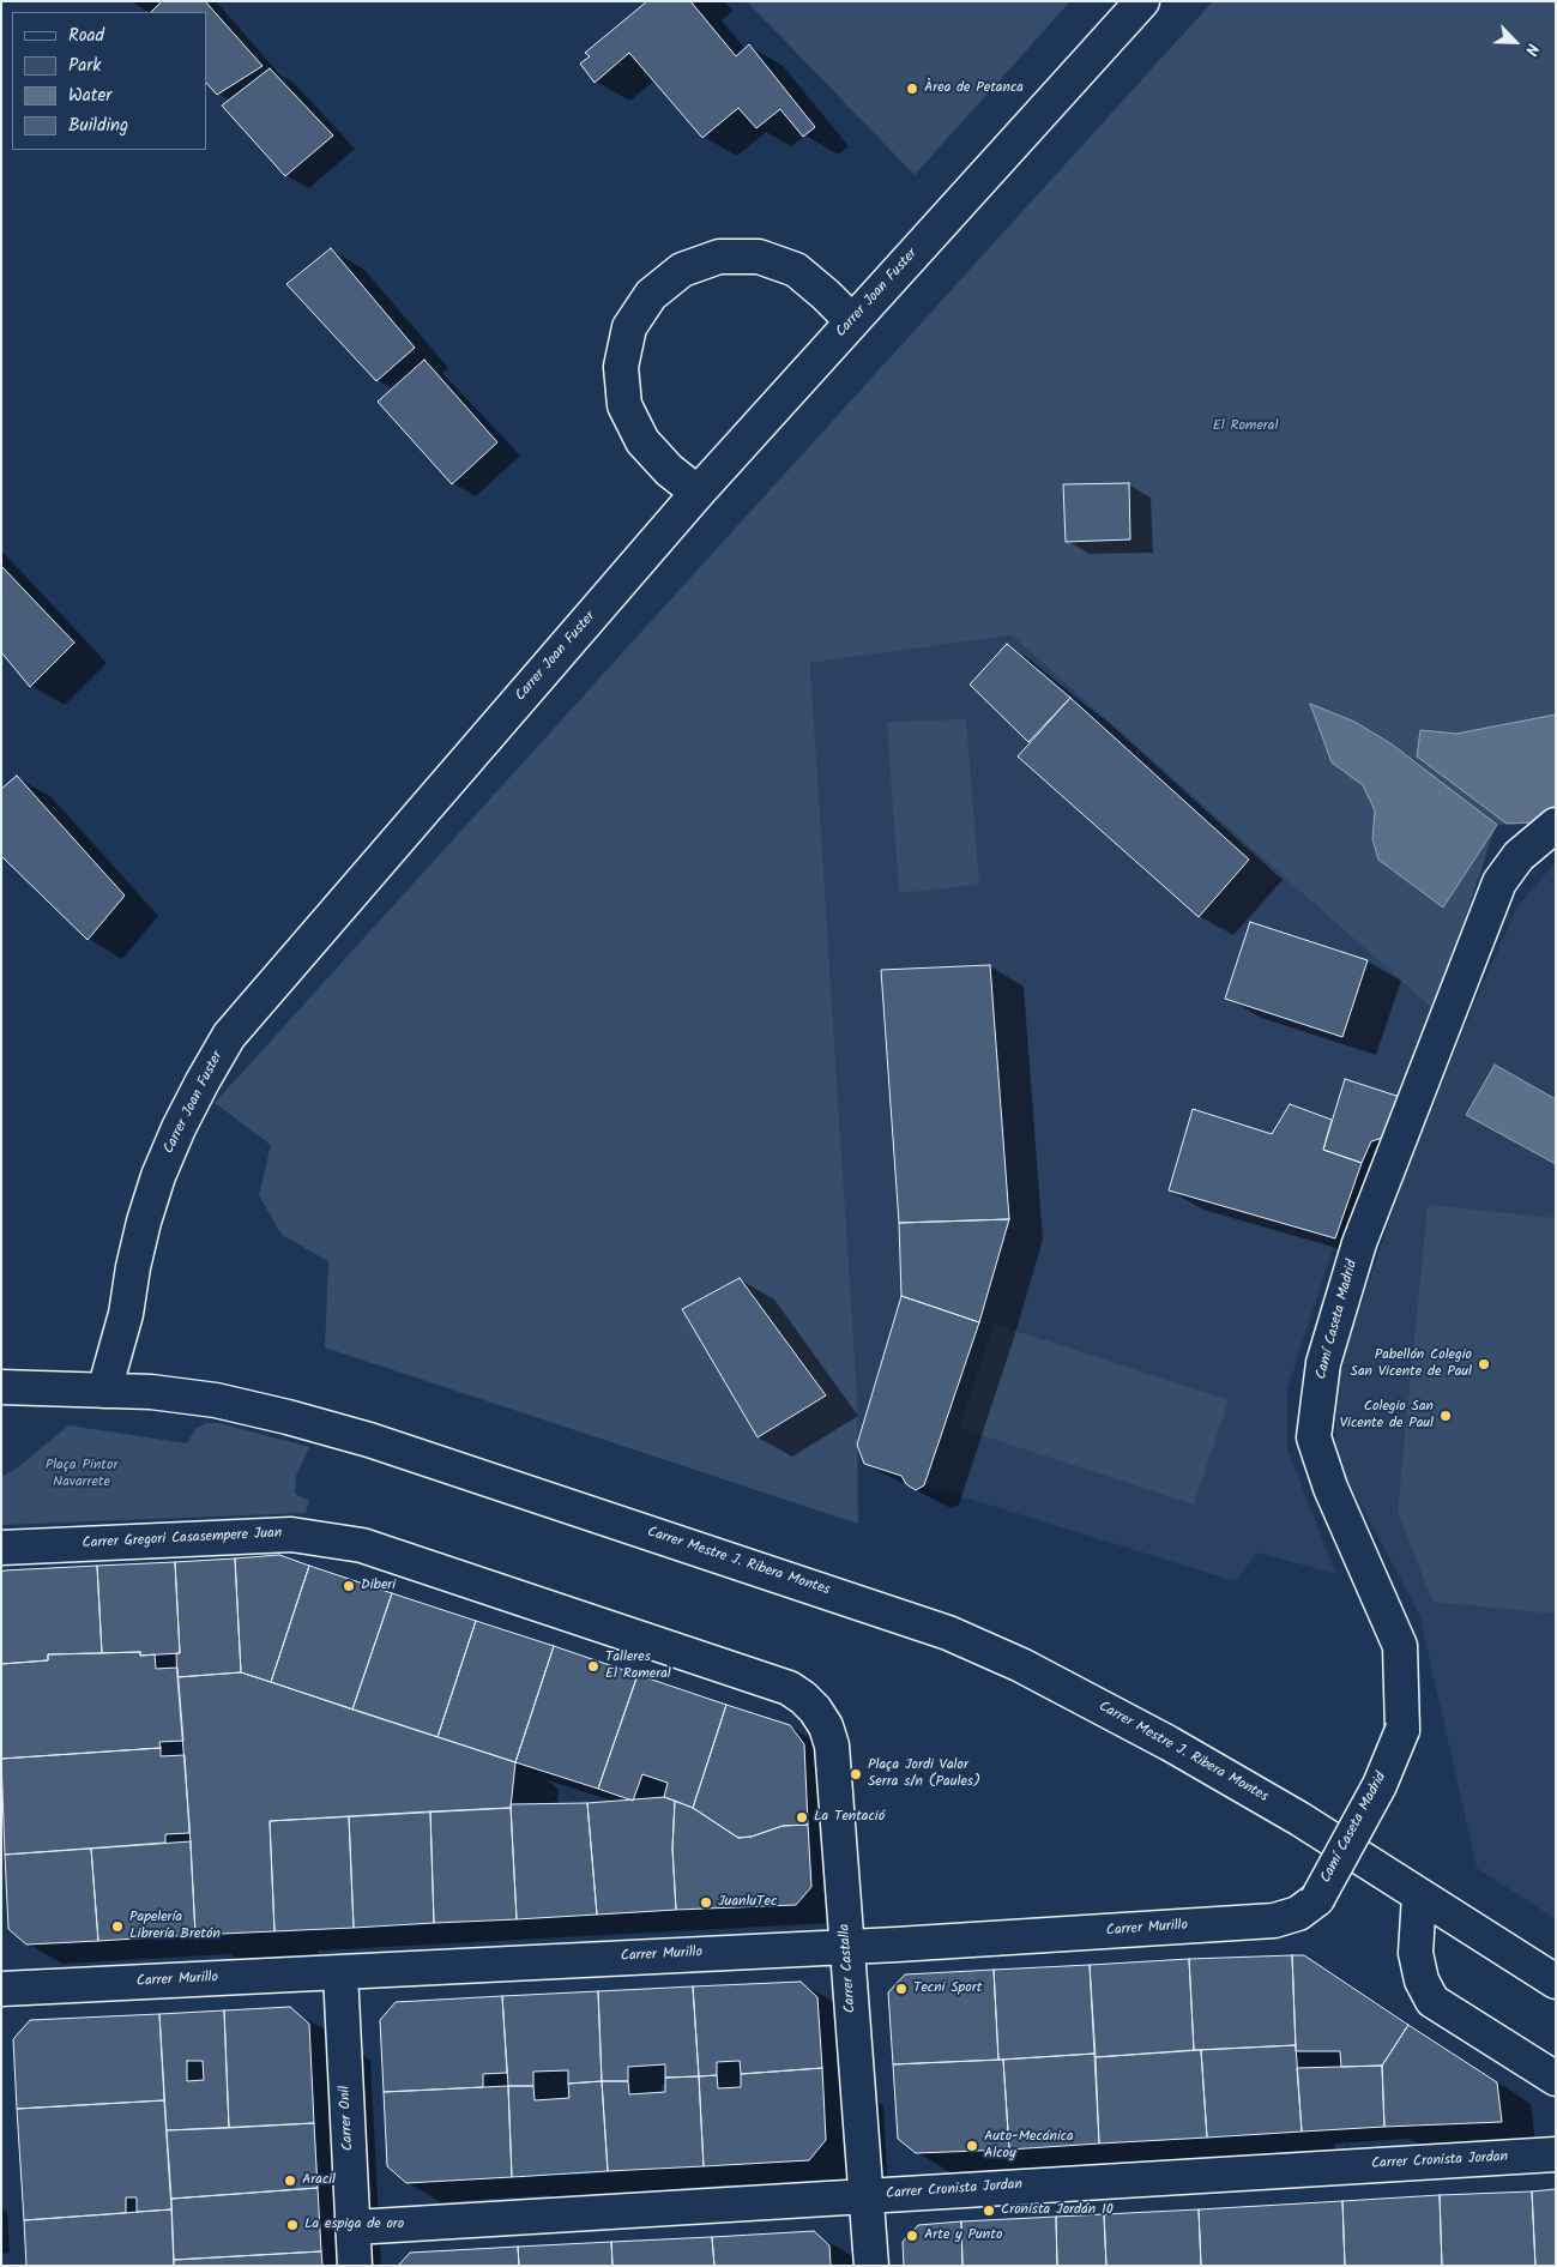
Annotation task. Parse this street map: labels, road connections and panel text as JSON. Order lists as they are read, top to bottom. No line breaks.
{"streets":{"street":["Carrer Joan Fuster","Camí Caseta Madrid","Carrer Gregori Casasempere Juan","Carrer Mestre J. Ribera Montes","Carrer Murillo","Carrer Castalla","Carrer Onil","Carrer Cronista Jordan"]},"crossings":[["Carrer Joan Fuster","Carrer Mestre J. Ribera Montes"],["Camí Caseta Madrid","Carrer Murillo"],["Carrer Gregori Casasempere Juan","Carrer Castalla"],["Carrer Murillo","Carrer Castalla"],["Carrer Murillo","Carrer Onil"],["Carrer Castalla","Carrer Cronista Jordan"],["Carrer Onil","Carrer Cronista Jordan"]],"parks":["El Romeral","Plaça Pintor Navarrete"],"places":["Àrea de Petanca","Pabellón Colegio San Vicente de Paul","Colegio San Vicente de Paul","Diberi","Talleres El Romeral","Plaça Jordi Valor Serra s/n (Paules)","La Tentació","JuanluTec","Papelería Librería Bretón","Tecni Sport","Auto-Mecánica Alcoy","Aracil","Cronista Jordán 10","La espiga de oro","Arte y Punto"],"legend":["Road","Park","Water","Building"],"north":"bottom right"}
